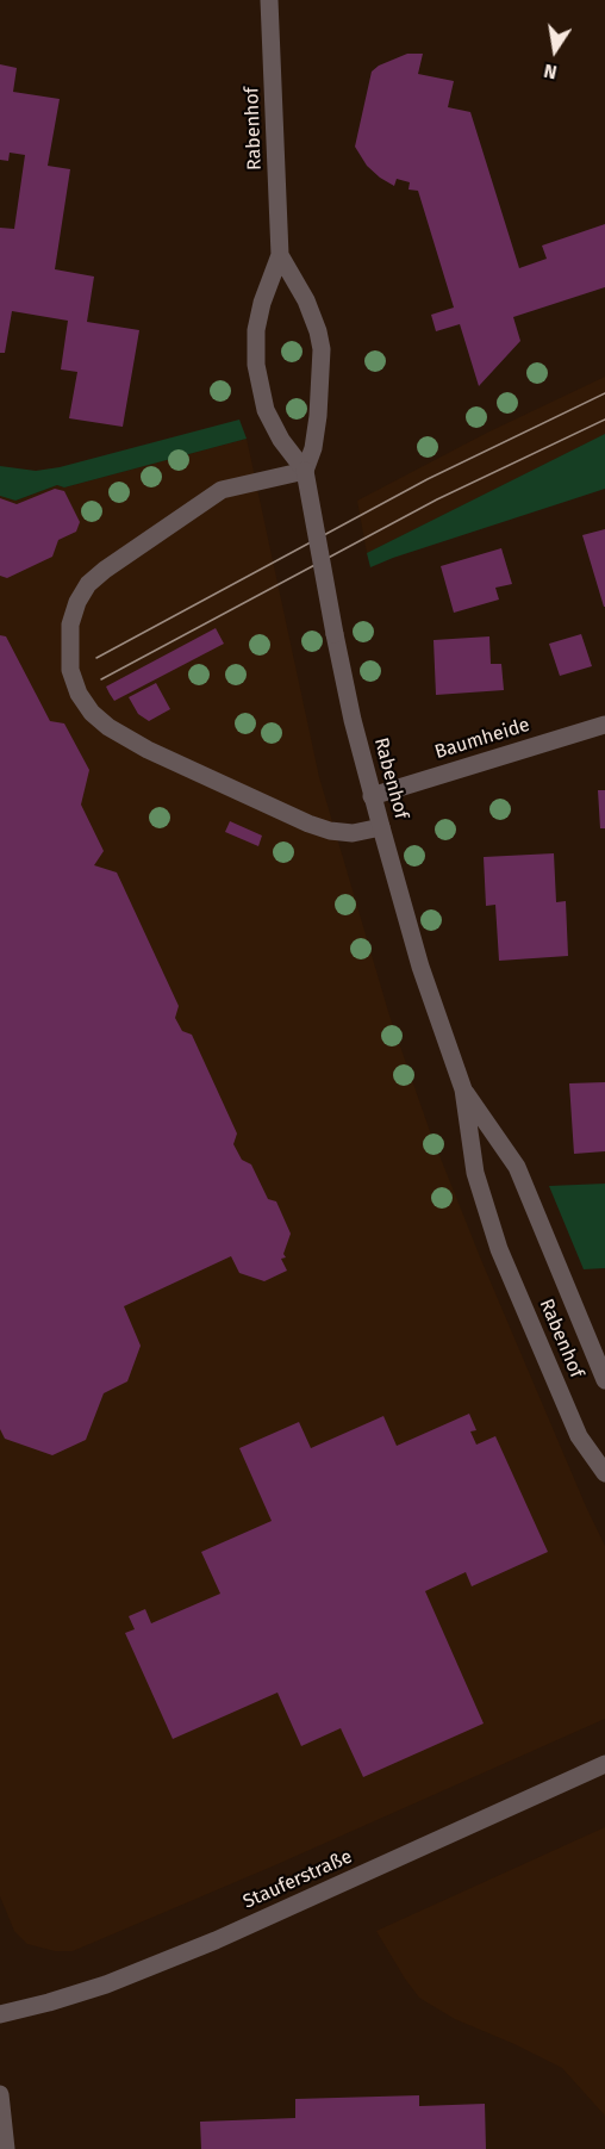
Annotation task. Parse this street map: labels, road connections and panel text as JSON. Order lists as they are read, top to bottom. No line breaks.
{"streets":{"street":["Rabenhof","Baumheide","Stauferstraße"]},"crossings":[["Rabenhof","Baumheide"]],"north":"bottom"}
